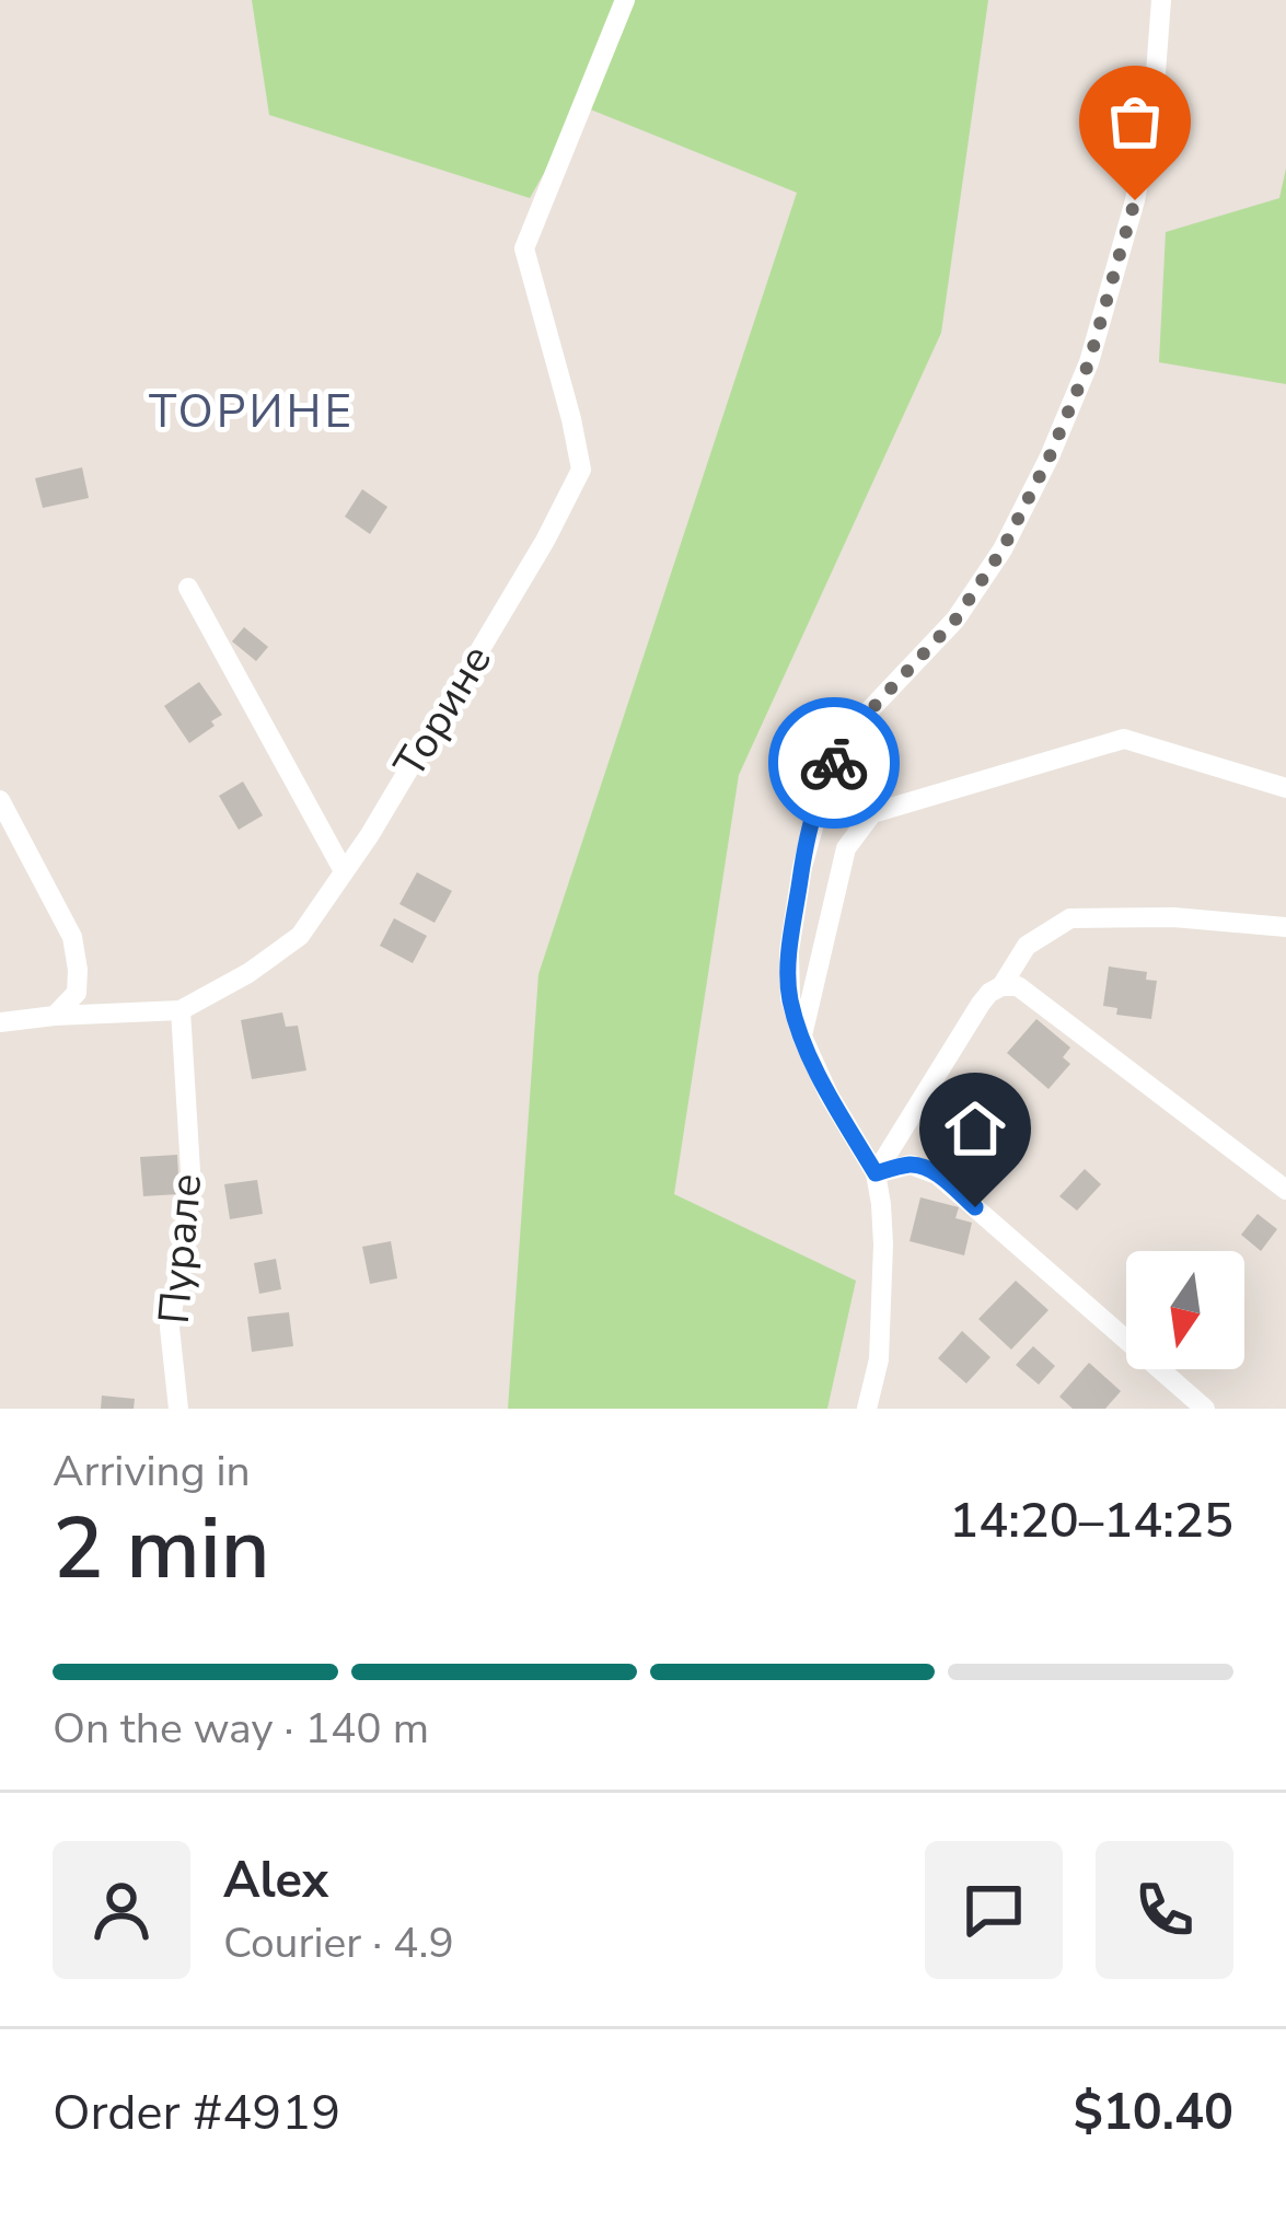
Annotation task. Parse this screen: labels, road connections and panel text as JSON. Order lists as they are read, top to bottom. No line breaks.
{"streets":{"street":["Торине","Пурале"]},"crossings":[["Торине","Пурале"]],"districts":["ТОРИНЕ"],"north":"bottom","page":{"heading":["2 min","Arriving in","14:20–14:25"],"panel":["Alex","Courier · 4.9","Order #4919","$10.40"],"bar":"On the way · 140 m"}}
